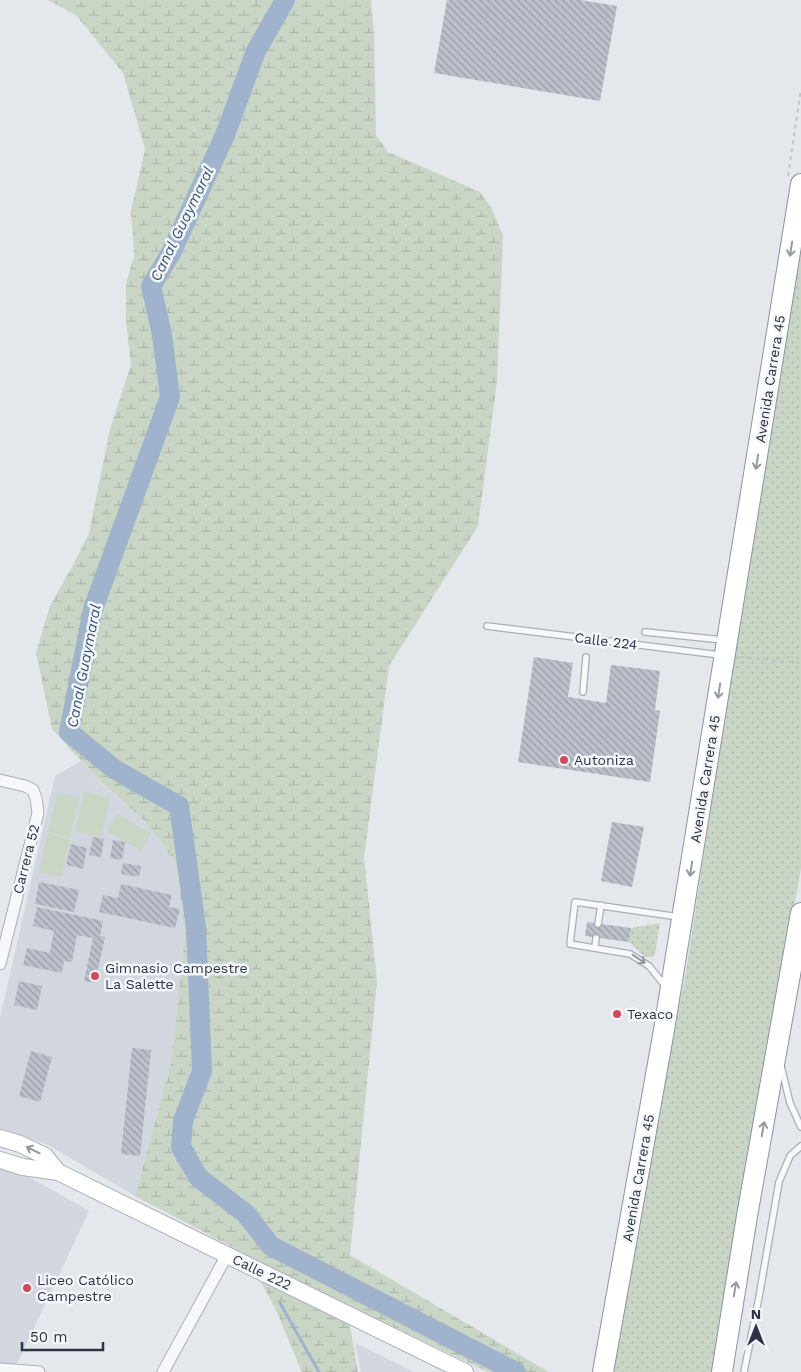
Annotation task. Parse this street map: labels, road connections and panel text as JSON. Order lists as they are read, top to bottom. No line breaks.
{"streets":{"highway":["Avenida Carrera 45"],"street":["Carrera 52","Calle 222"],"lane":["Calle 224"]},"crossings":[["Avenida Carrera 45","Calle 224"]],"one_way":["Avenida Carrera 45"],"water":["Canal Guaymaral"],"places":["Autoniza","Gimnasio Campestre La Salette","Texaco","Liceo Católico Campestre"],"scale_bar":"50 m","north":"top"}
